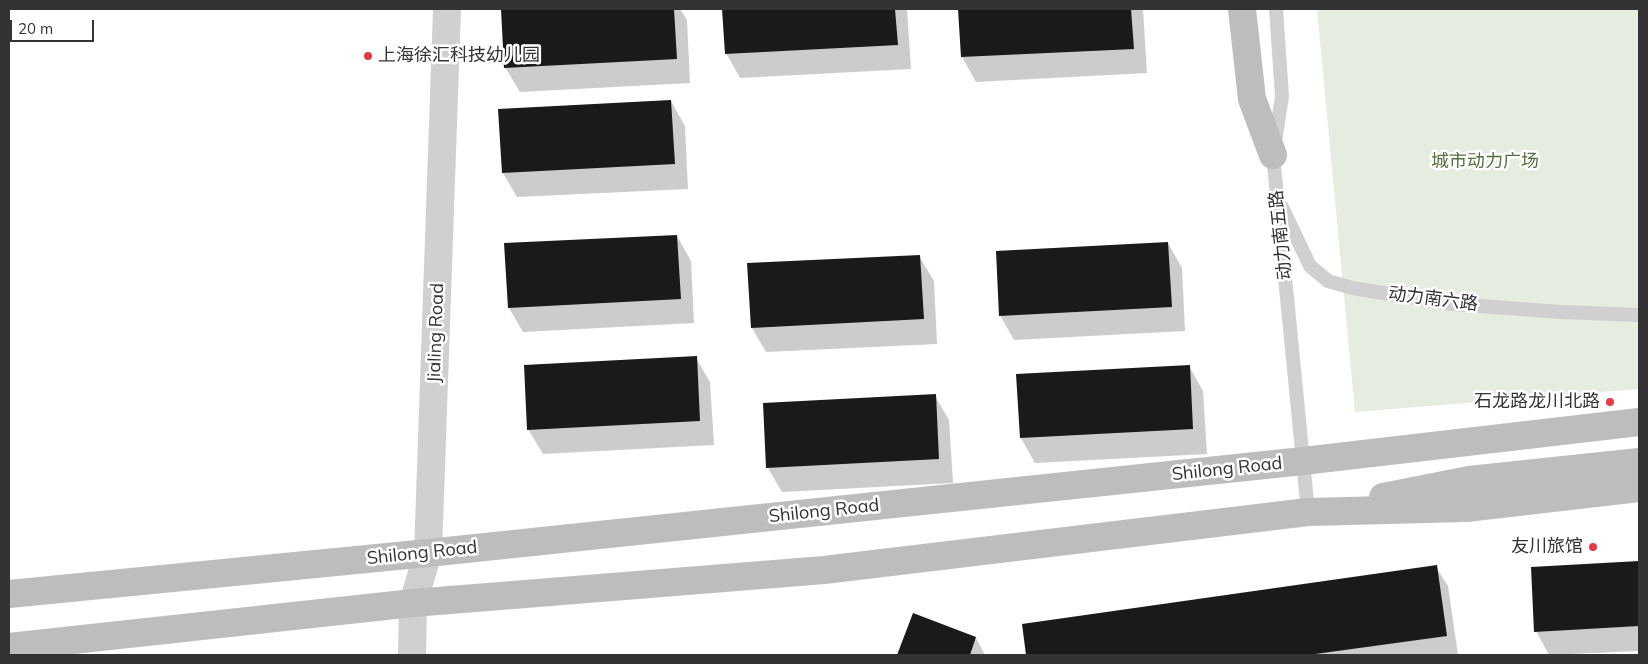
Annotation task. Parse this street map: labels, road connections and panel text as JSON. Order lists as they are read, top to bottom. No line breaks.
{"streets":{"main road":["Shilong Road"],"street":["Jialing Road"],"lane":["动力南五路","动力南六路"]},"crossings":[["动力南五路","动力南六路"],["动力南五路","Shilong Road"],["Jialing Road","Shilong Road"]],"parks":["城市动力广场"],"places":["上海徐汇科技幼儿园","石龙路龙川北路","友川旅馆"],"scale_bar":"20 m"}
